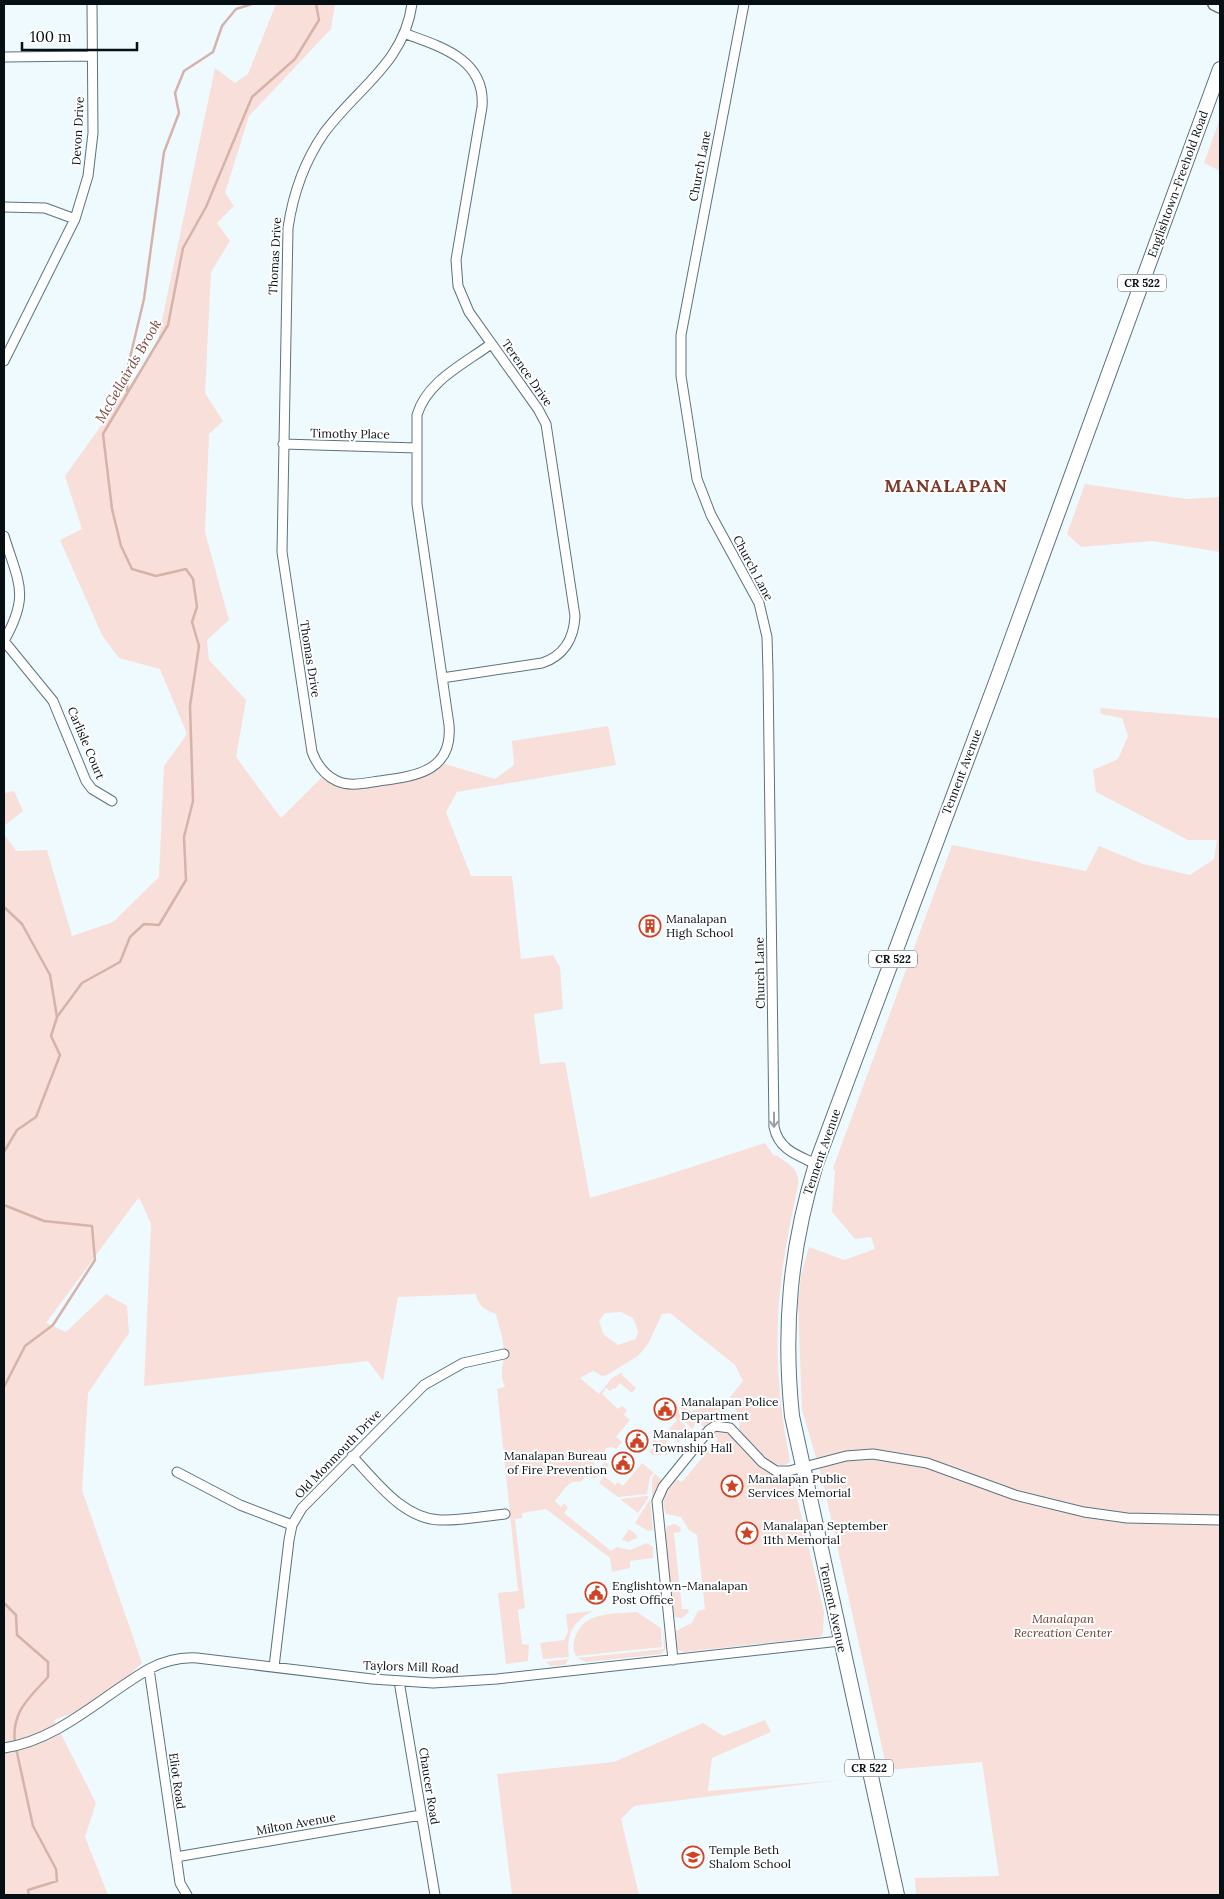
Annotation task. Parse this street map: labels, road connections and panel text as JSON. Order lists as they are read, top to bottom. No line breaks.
{"streets":{"main road":["Englishtown-Freehold Road","CR 522","Tennent Avenue"],"street":["Devon Drive","Church Lane","Thomas Drive","Terence Drive","Timothy Place","Carlisle Court","Old Monmouth Drive","Taylors Mill Road","Eliot Road","Chaucer Road","Milton Avenue"]},"crossings":[["Church Lane","Tennent Avenue"],["Englishtown-Freehold Road","Tennent Avenue"],["Thomas Drive","Terence Drive"],["Thomas Drive","Timothy Place"],["Tennent Avenue","Taylors Mill Road"],["Old Monmouth Drive","Taylors Mill Road"],["Taylors Mill Road","Eliot Road"],["Taylors Mill Road","Chaucer Road"],["Eliot Road","Milton Avenue"],["Chaucer Road","Milton Avenue"]],"one_way":["Church Lane"],"districts":["MANALAPAN"],"water":["McGellairds Brook"],"parks":["Manalapan Recreation Center"],"places":{"building":["Manalapan High School"],"public building":["Manalapan Police Department","Manalapan Township Hall","Manalapan Bureau of Fire Prevention","Englishtown-Manalapan Post Office"],"place":["Manalapan Public Services Memorial","Manalapan September 11th Memorial"],"school or university":["Temple Beth Shalom School"]},"scale_bar":"100 m"}
